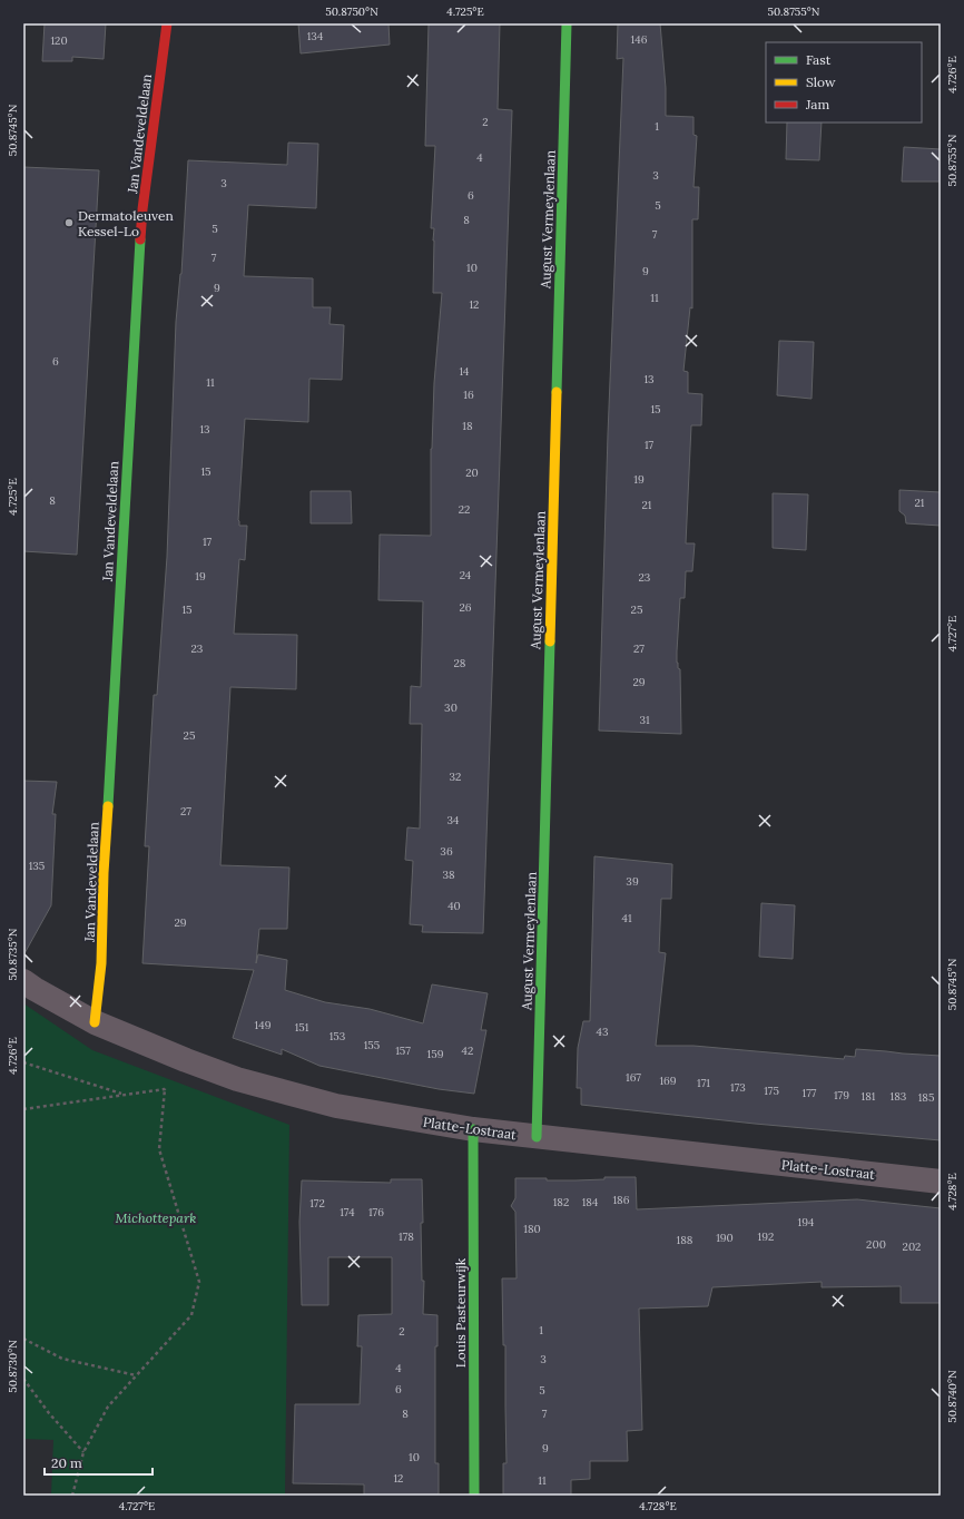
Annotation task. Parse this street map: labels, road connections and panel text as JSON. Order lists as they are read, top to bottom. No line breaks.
{"streets":{"street":["Jan Vandeveldelaan","August Vermeylenlaan","Platte-Lostraat","Louis Pasteurwijk"]},"crossings":[["Jan Vandeveldelaan","Platte-Lostraat"],["August Vermeylenlaan","Platte-Lostraat"],["Platte-Lostraat","Louis Pasteurwijk"]],"parks":["Michottepark"],"places":["Dermatoleuven Kessel-Lo"],"house_numbers":["134","146","120","2","1","4","3","3","6","5","8","5","7","7","10","9","9","11","12","6","14","13","11","16","15","18","13","17","15","20","19","8","21","21","22","17","24","19","23","26","15","25","23","27","28","29","30","31","25","32","27","34","36","135","38","39","40","41","29","149","151","43","153","155","157","42","159","167","169","171","173","175","177","179","181","183","185","186","182","184","172","174","176","194","180","178","192","190","188","200","202","1","2","3","4","6","5","8","7","9","10","12","11"],"legend":["Fast","Slow","Jam"],"scale_bar":"20 m","coordinates":["50.8750°N","4.725°E","50.8755°N","4.726°E","50.8745°N","4.727°E","50.8735°N","4.728°E","50.8730°N","50.8740°N"]}
